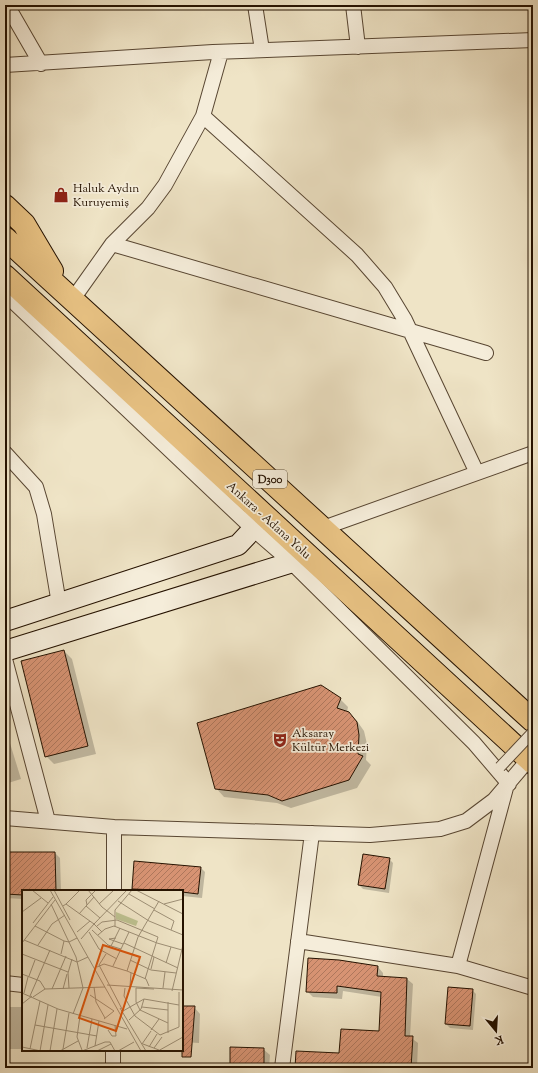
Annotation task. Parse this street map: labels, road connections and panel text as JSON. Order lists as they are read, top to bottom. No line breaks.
{"streets":{"highway":["D300","Ankara - Adana Yolu"]},"places":{"shop":["Haluk Aydın Kuruyemiş"],"theatre":["Aksaray Kültür Merkezi"]},"north":"bottom"}
